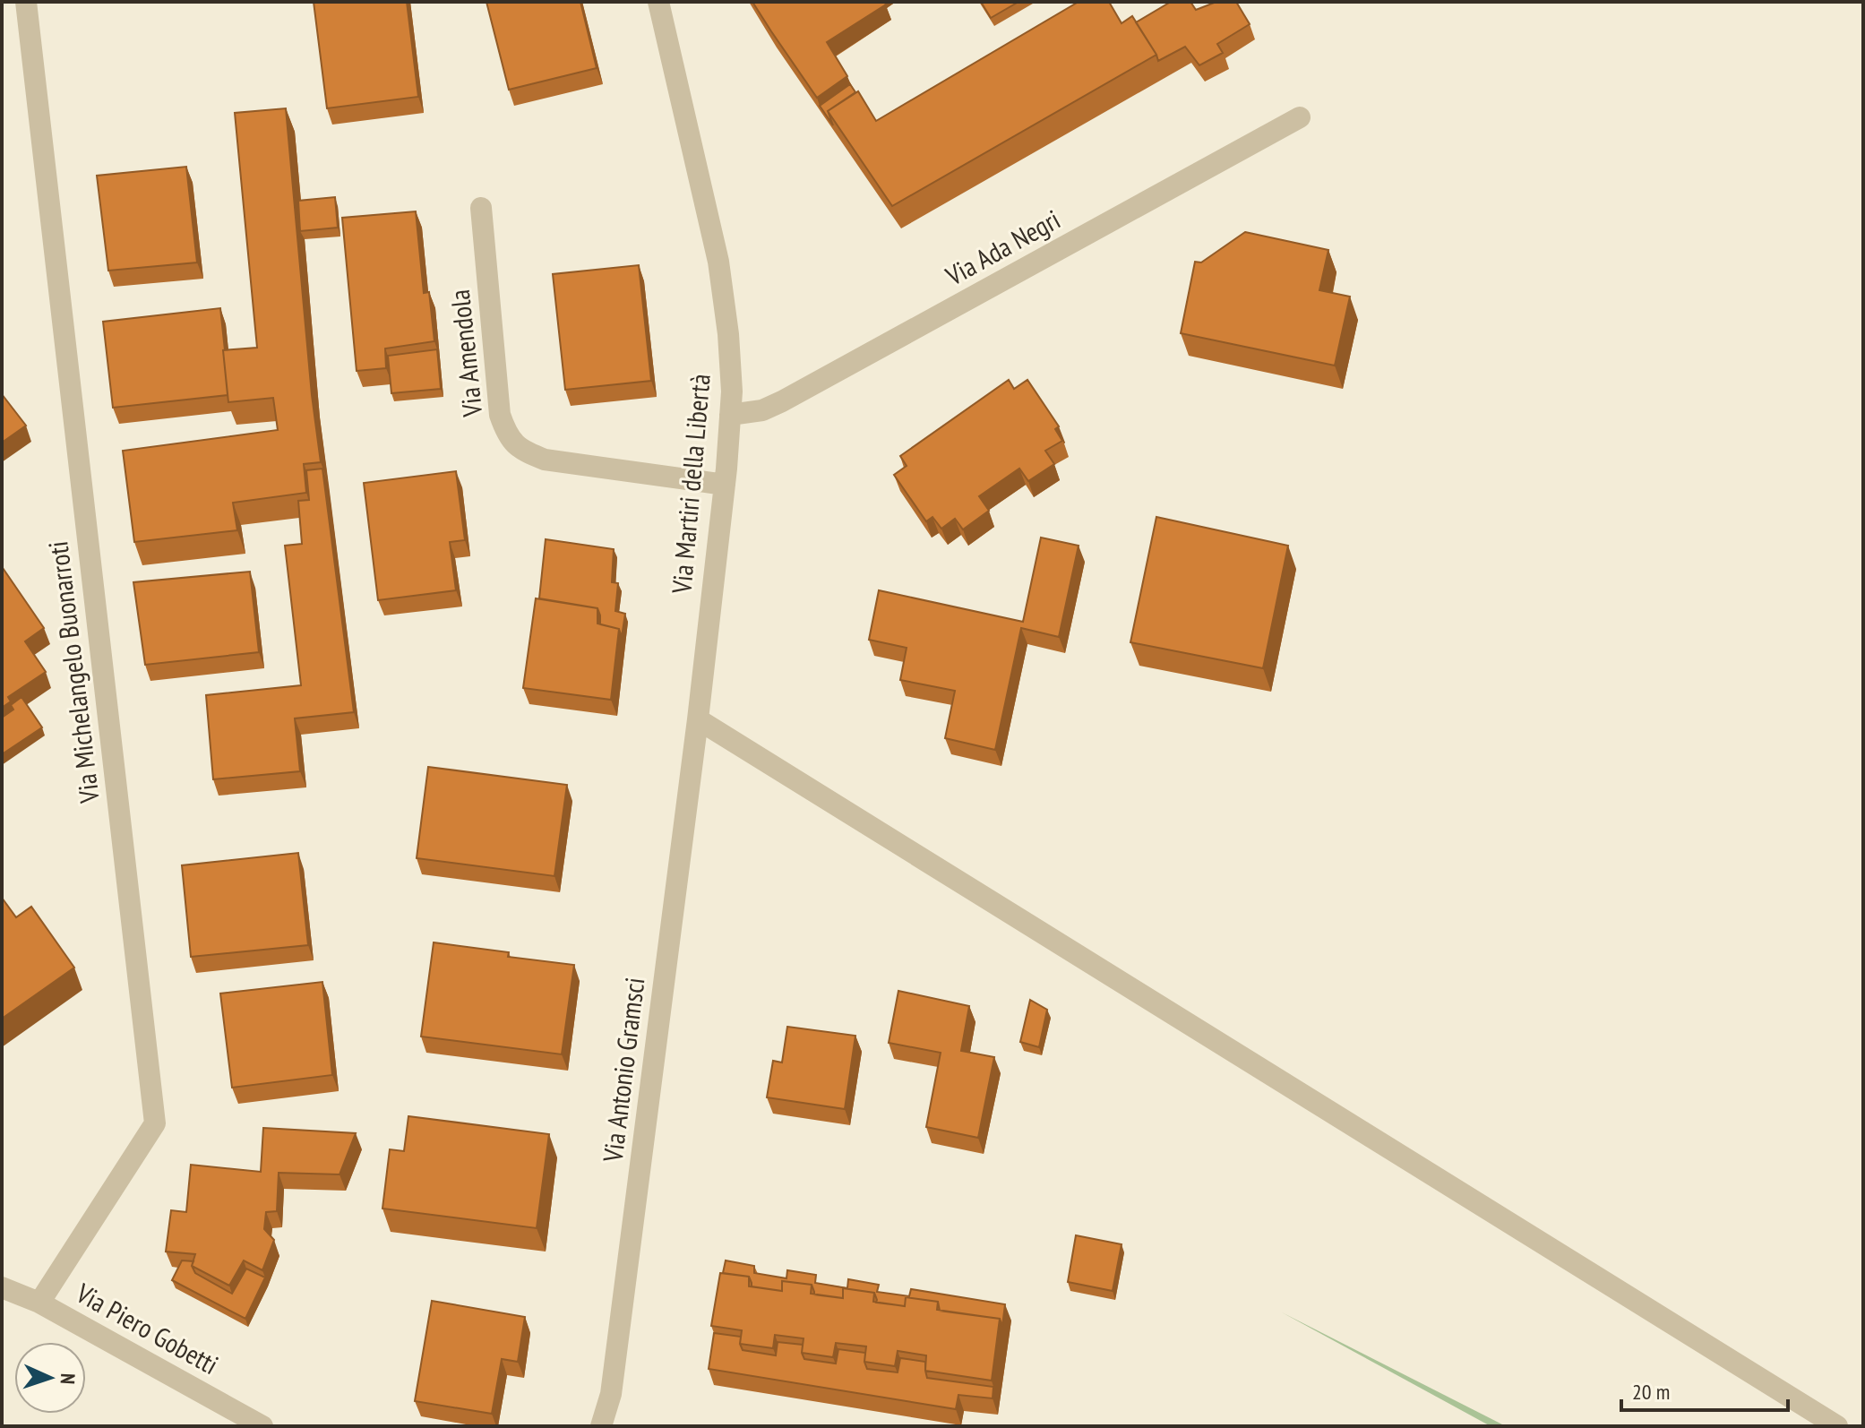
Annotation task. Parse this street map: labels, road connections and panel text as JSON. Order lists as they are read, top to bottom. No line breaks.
{"streets":{"street":["Via Ada Negri","Via Amendola","Via Martiri della Libertà","Via Michelangelo Buonarroti","Via Antonio Gramsci","Via Piero Gobetti"]},"crossings":[["Via Ada Negri","Via Martiri della Libertà"],["Via Amendola","Via Martiri della Libertà"],["Via Martiri della Libertà","Via Antonio Gramsci"],["Via Michelangelo Buonarroti","Via Piero Gobetti"]],"scale_bar":"20 m","north":"right"}
